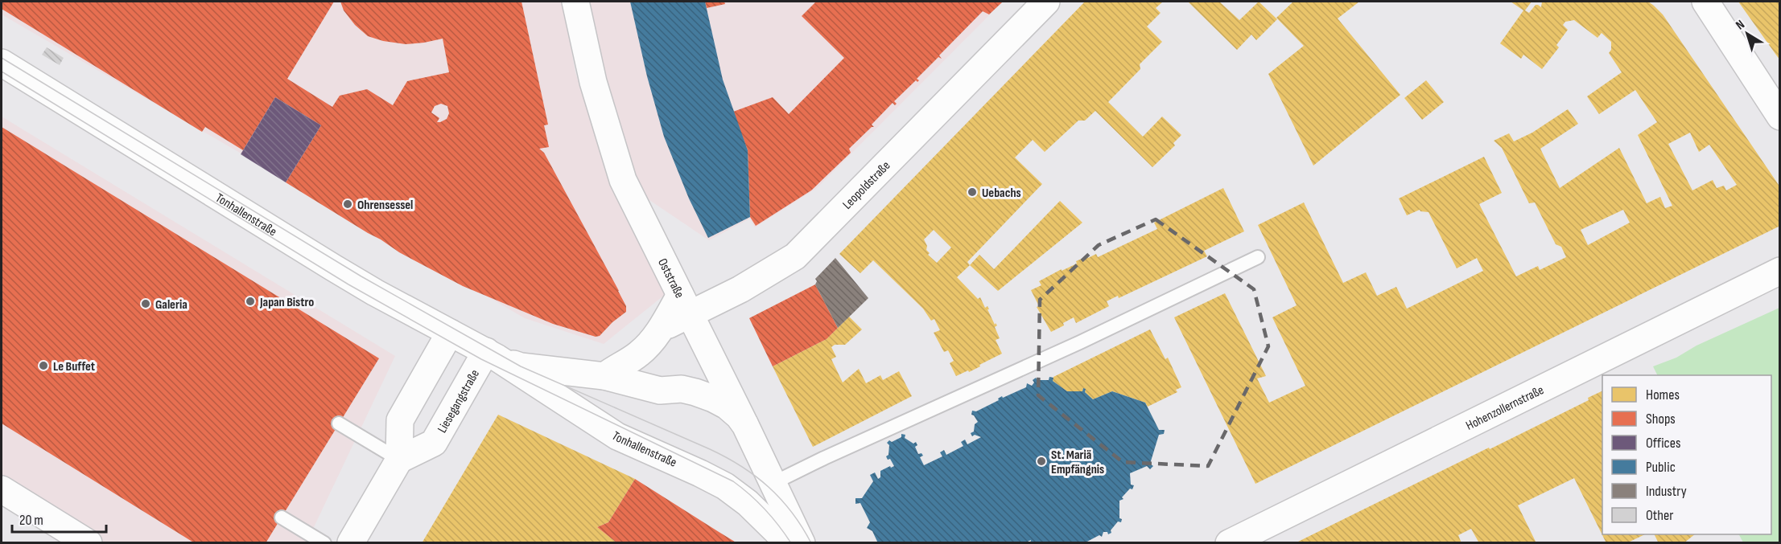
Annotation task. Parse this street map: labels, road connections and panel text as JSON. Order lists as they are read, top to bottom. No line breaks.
{"streets":{"street":["Leopoldstraße","Tonhallenstraße","Oststraße","Liesegangstraße","Hohenzollernstraße"]},"crossings":[["Leopoldstraße","Oststraße"],["Tonhallenstraße","Oststraße"],["Tonhallenstraße","Liesegangstraße"]],"places":["Uebachs","Ohrensessel","Japan Bistro","Galeria","Le Buffet","St. Mariä Empfängnis"],"legend":["Homes","Shops","Offices","Public","Industry","Other"],"scale_bar":"20 m","north":"top left"}
